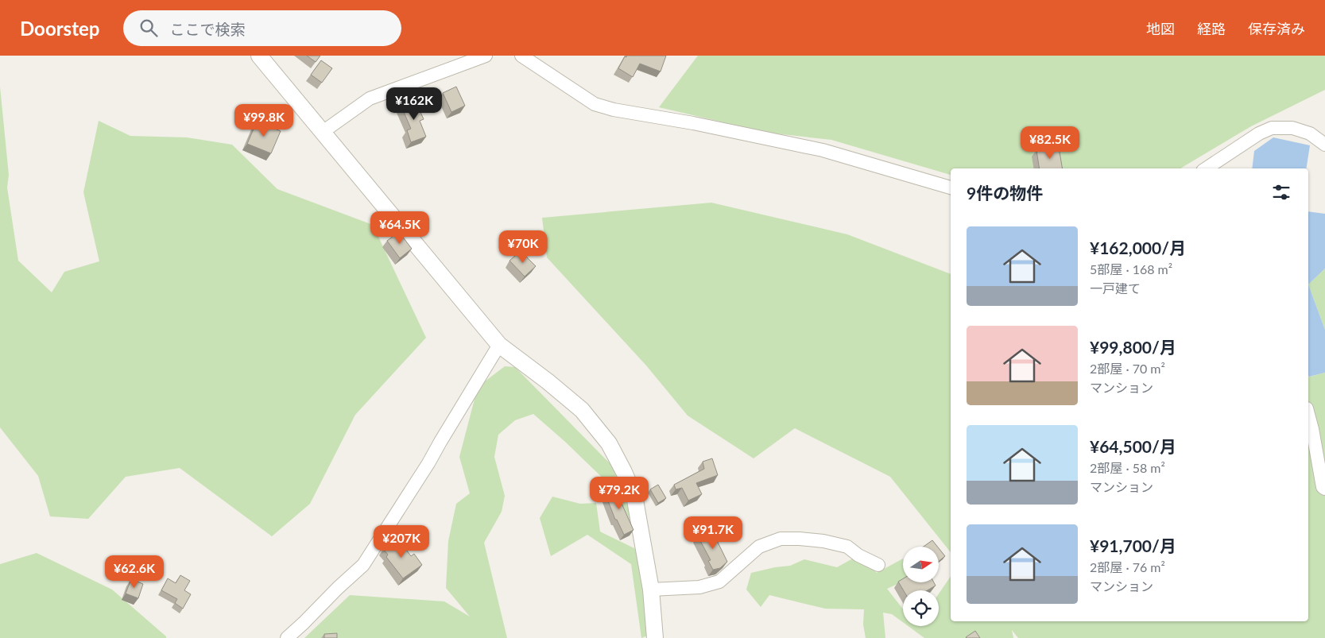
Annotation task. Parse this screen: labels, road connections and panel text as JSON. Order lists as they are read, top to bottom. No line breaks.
{"north":"right","page":{"header":"Doorstep","search":"ここで検索","nav":["地図","経路","保存済み"],"price":["¥162K","¥99.8K","¥82.5K","¥64.5K","¥70K","¥79.2K","¥91.7K","¥207K","¥62.6K"],"heading":"9件の物件","list":[{"name":"¥162,000/月","note":"5部屋 · 168 m² · 一戸建て"},{"name":"¥99,800/月","note":"2部屋 · 70 m² · マンション"},{"name":"¥64,500/月","note":"2部屋 · 58 m² · マンション"},{"name":"¥91,700/月","note":"2部屋 · 76 m² · マンション"}]}}
